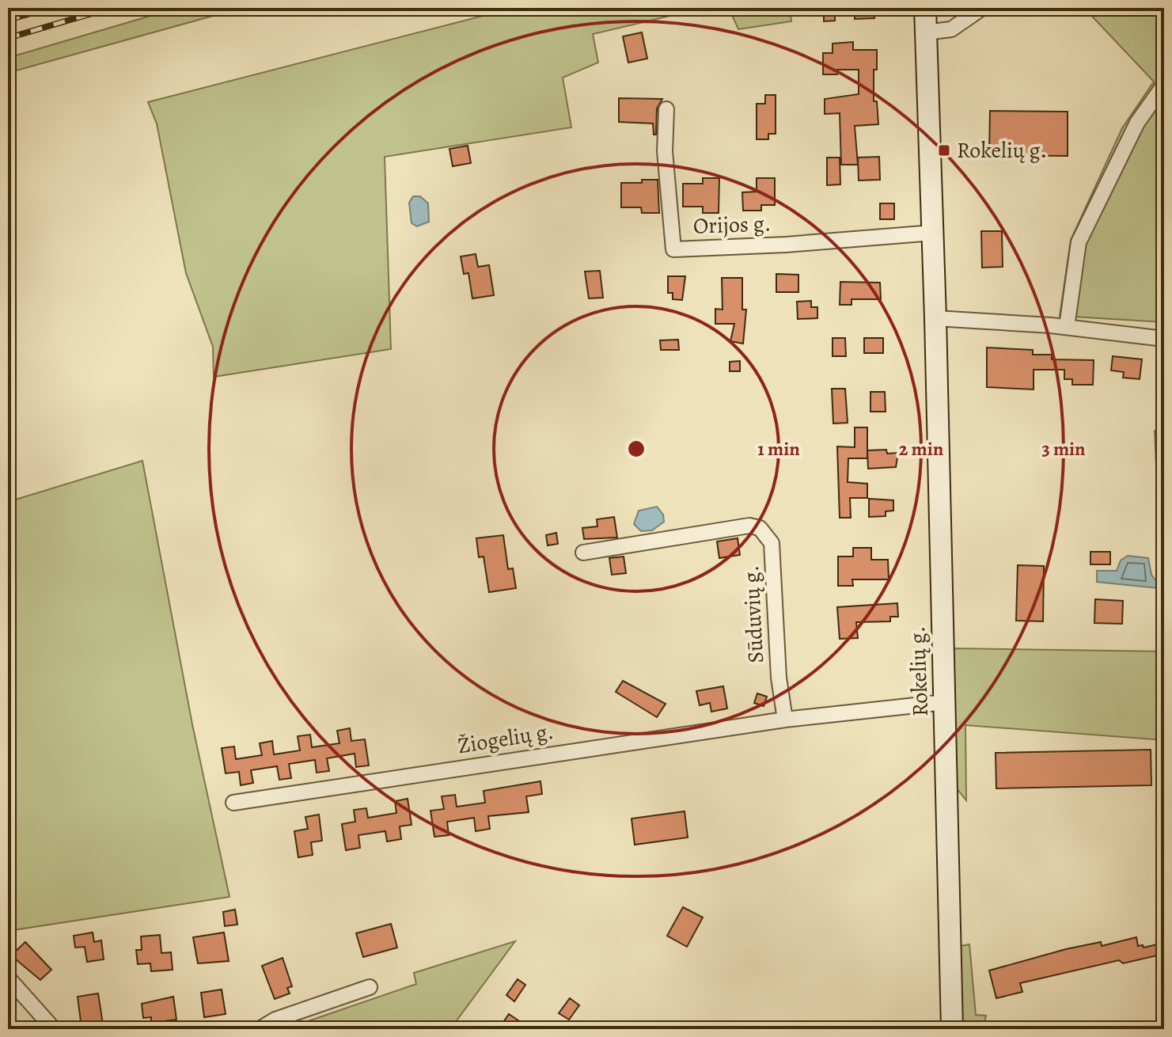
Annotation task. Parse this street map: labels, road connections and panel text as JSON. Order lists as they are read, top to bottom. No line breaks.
{"streets":{"main road":["Rokelių g."],"street":["Orijos g.","Sūduvių g.","Žiogelių g."]},"crossings":[["Orijos g.","Rokelių g."],["Sūduvių g.","Žiogelių g."]],"places":{"transit":["Rokelių g."]},"rings":["1 min","2 min","3 min"]}
